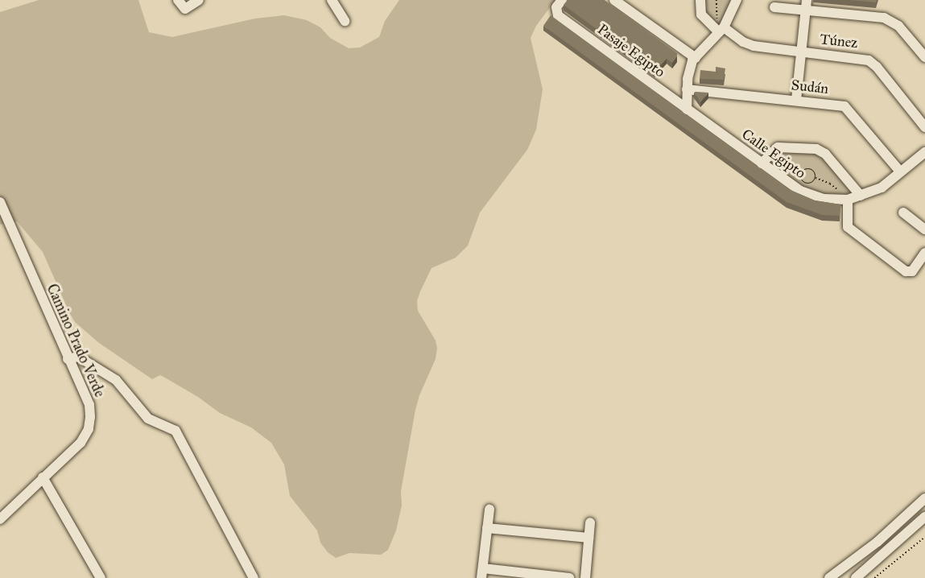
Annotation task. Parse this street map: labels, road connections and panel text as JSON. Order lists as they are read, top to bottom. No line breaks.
{"streets":{"street":["Túnez","Pasaje Egipto","Sudán","Calle Egipto","Camino Prado Verde"]},"crossings":[["Pasaje Egipto","Calle Egipto"],["Sudán","Calle Egipto"]]}
